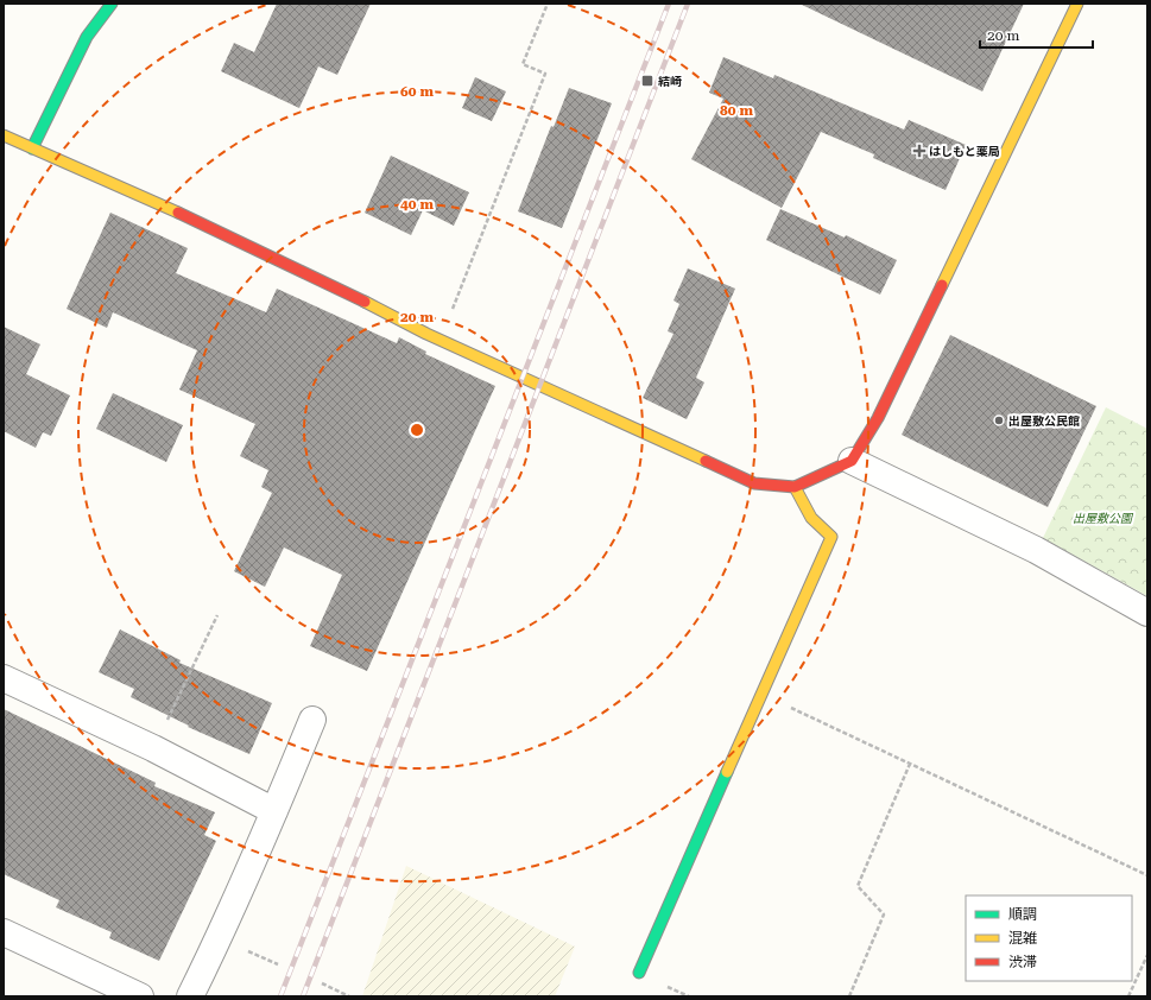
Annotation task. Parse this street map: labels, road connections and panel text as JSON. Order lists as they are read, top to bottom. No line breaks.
{"parks":["出屋敷公園"],"places":{"transit":["結崎"],"health":["はしもと薬局"],"other":["出屋敷公民館"]},"legend":["順調","混雑","渋滞"],"scale_bar":"20 m","rings":["60 m","80 m","40 m","20 m"]}
